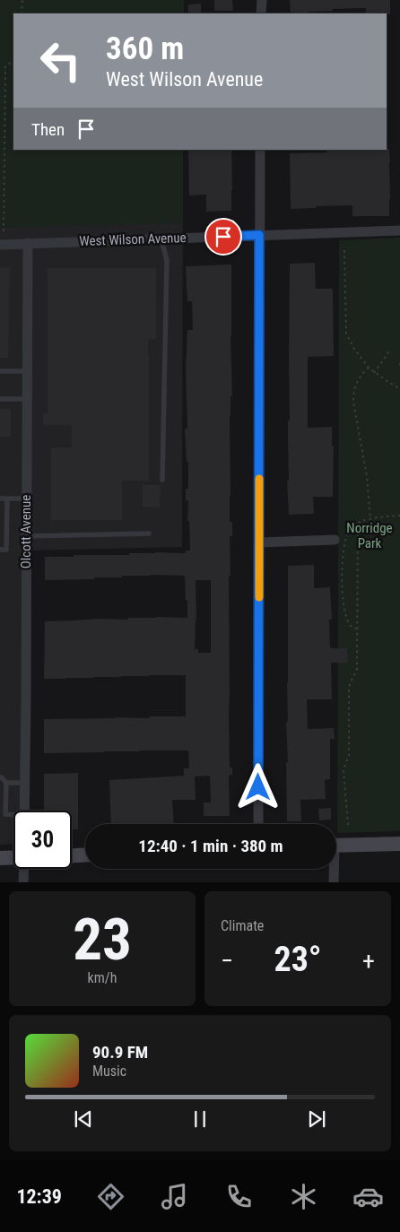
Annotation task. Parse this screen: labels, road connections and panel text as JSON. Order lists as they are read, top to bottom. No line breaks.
{"streets":{"street":["West Wilson Avenue","Olcott Avenue"]},"crossings":[["West Wilson Avenue","Olcott Avenue"]],"parks":["Norridge Park"],"page":{"turn":["360 m","West Wilson Avenue"],"then":"Then","limit":"30","trip":"12:40 · 1 min · 380 m","tile":[["23","km/h"],"Climate"],"heat":["−","23°","+"],"song":["90.9 FM","Music"],"tabs":"12:39"}}
